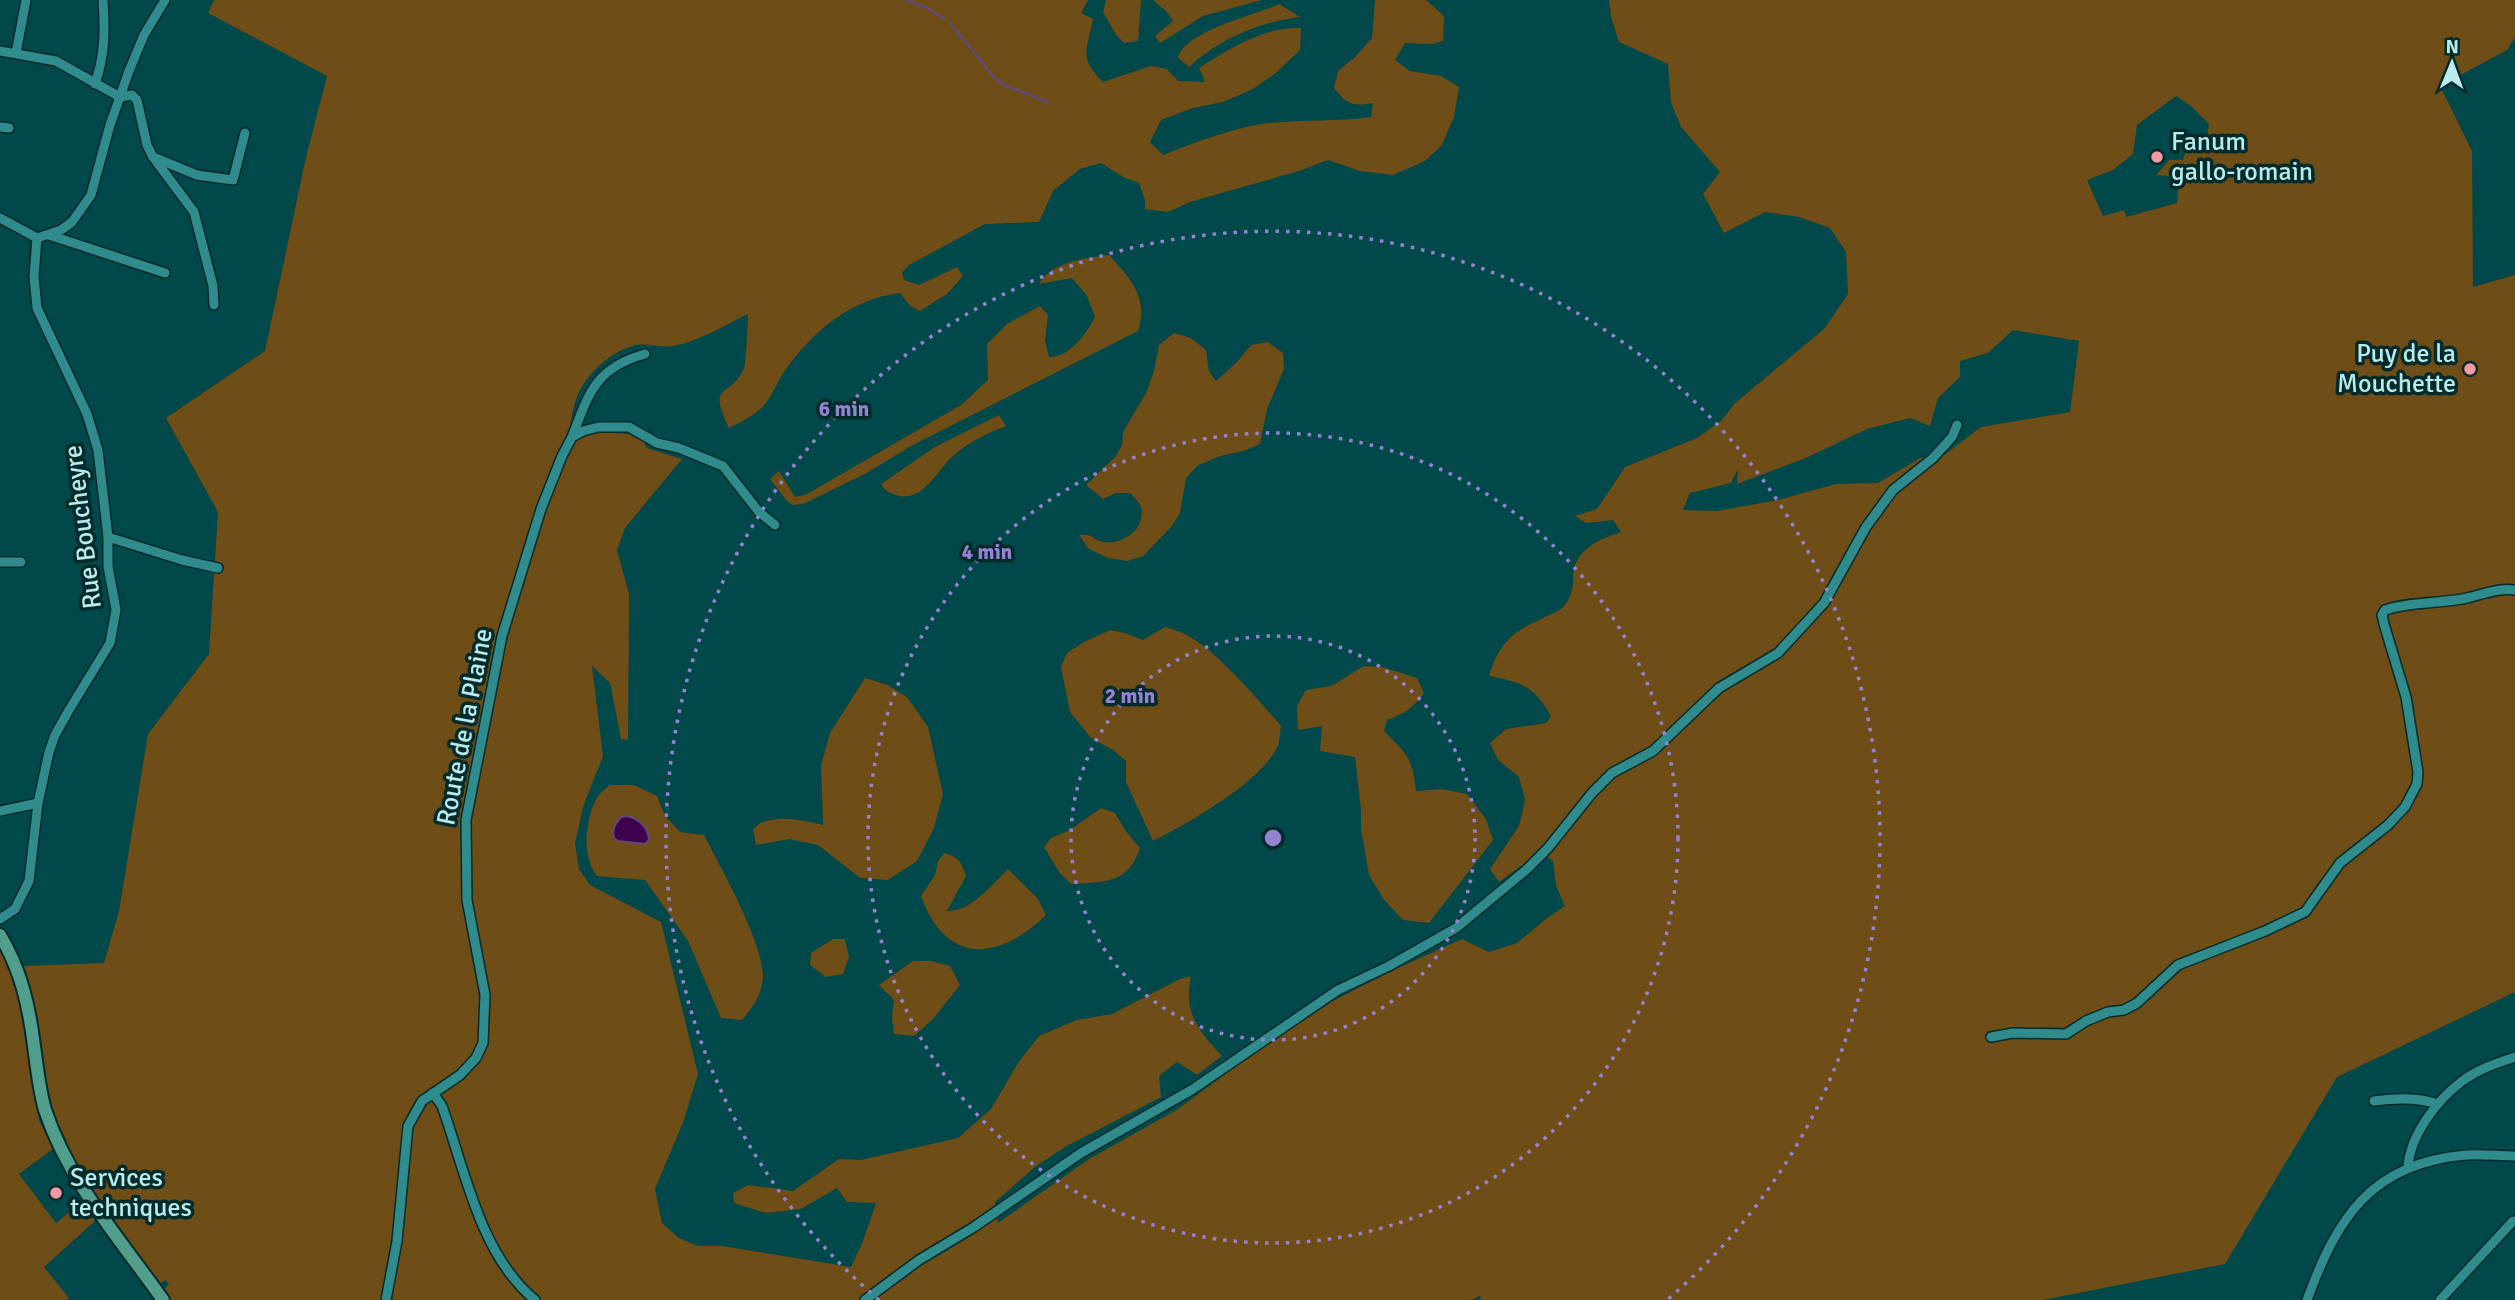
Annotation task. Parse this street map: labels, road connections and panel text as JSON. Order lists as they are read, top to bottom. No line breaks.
{"streets":{"street":["Rue Boucheyre","Route de la Plaine"]},"places":["Fanum gallo-romain","Puy de la Mouchette","Services techniques"],"north":"top","rings":["6 min","4 min","2 min"]}
